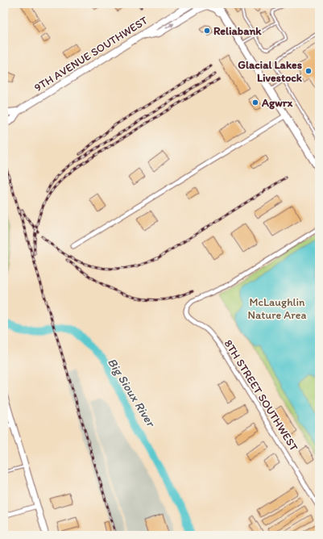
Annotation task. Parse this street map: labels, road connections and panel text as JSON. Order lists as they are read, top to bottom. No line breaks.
{"streets":{"main road":["9TH AVENUE SOUTHWEST"],"street":["8TH STREET SOUTHWEST"]},"water":["Big Sioux River"],"parks":["McLaughlin Nature Area"],"places":["Reliabank","Glacial Lakes Livestock","Agwrx"]}
